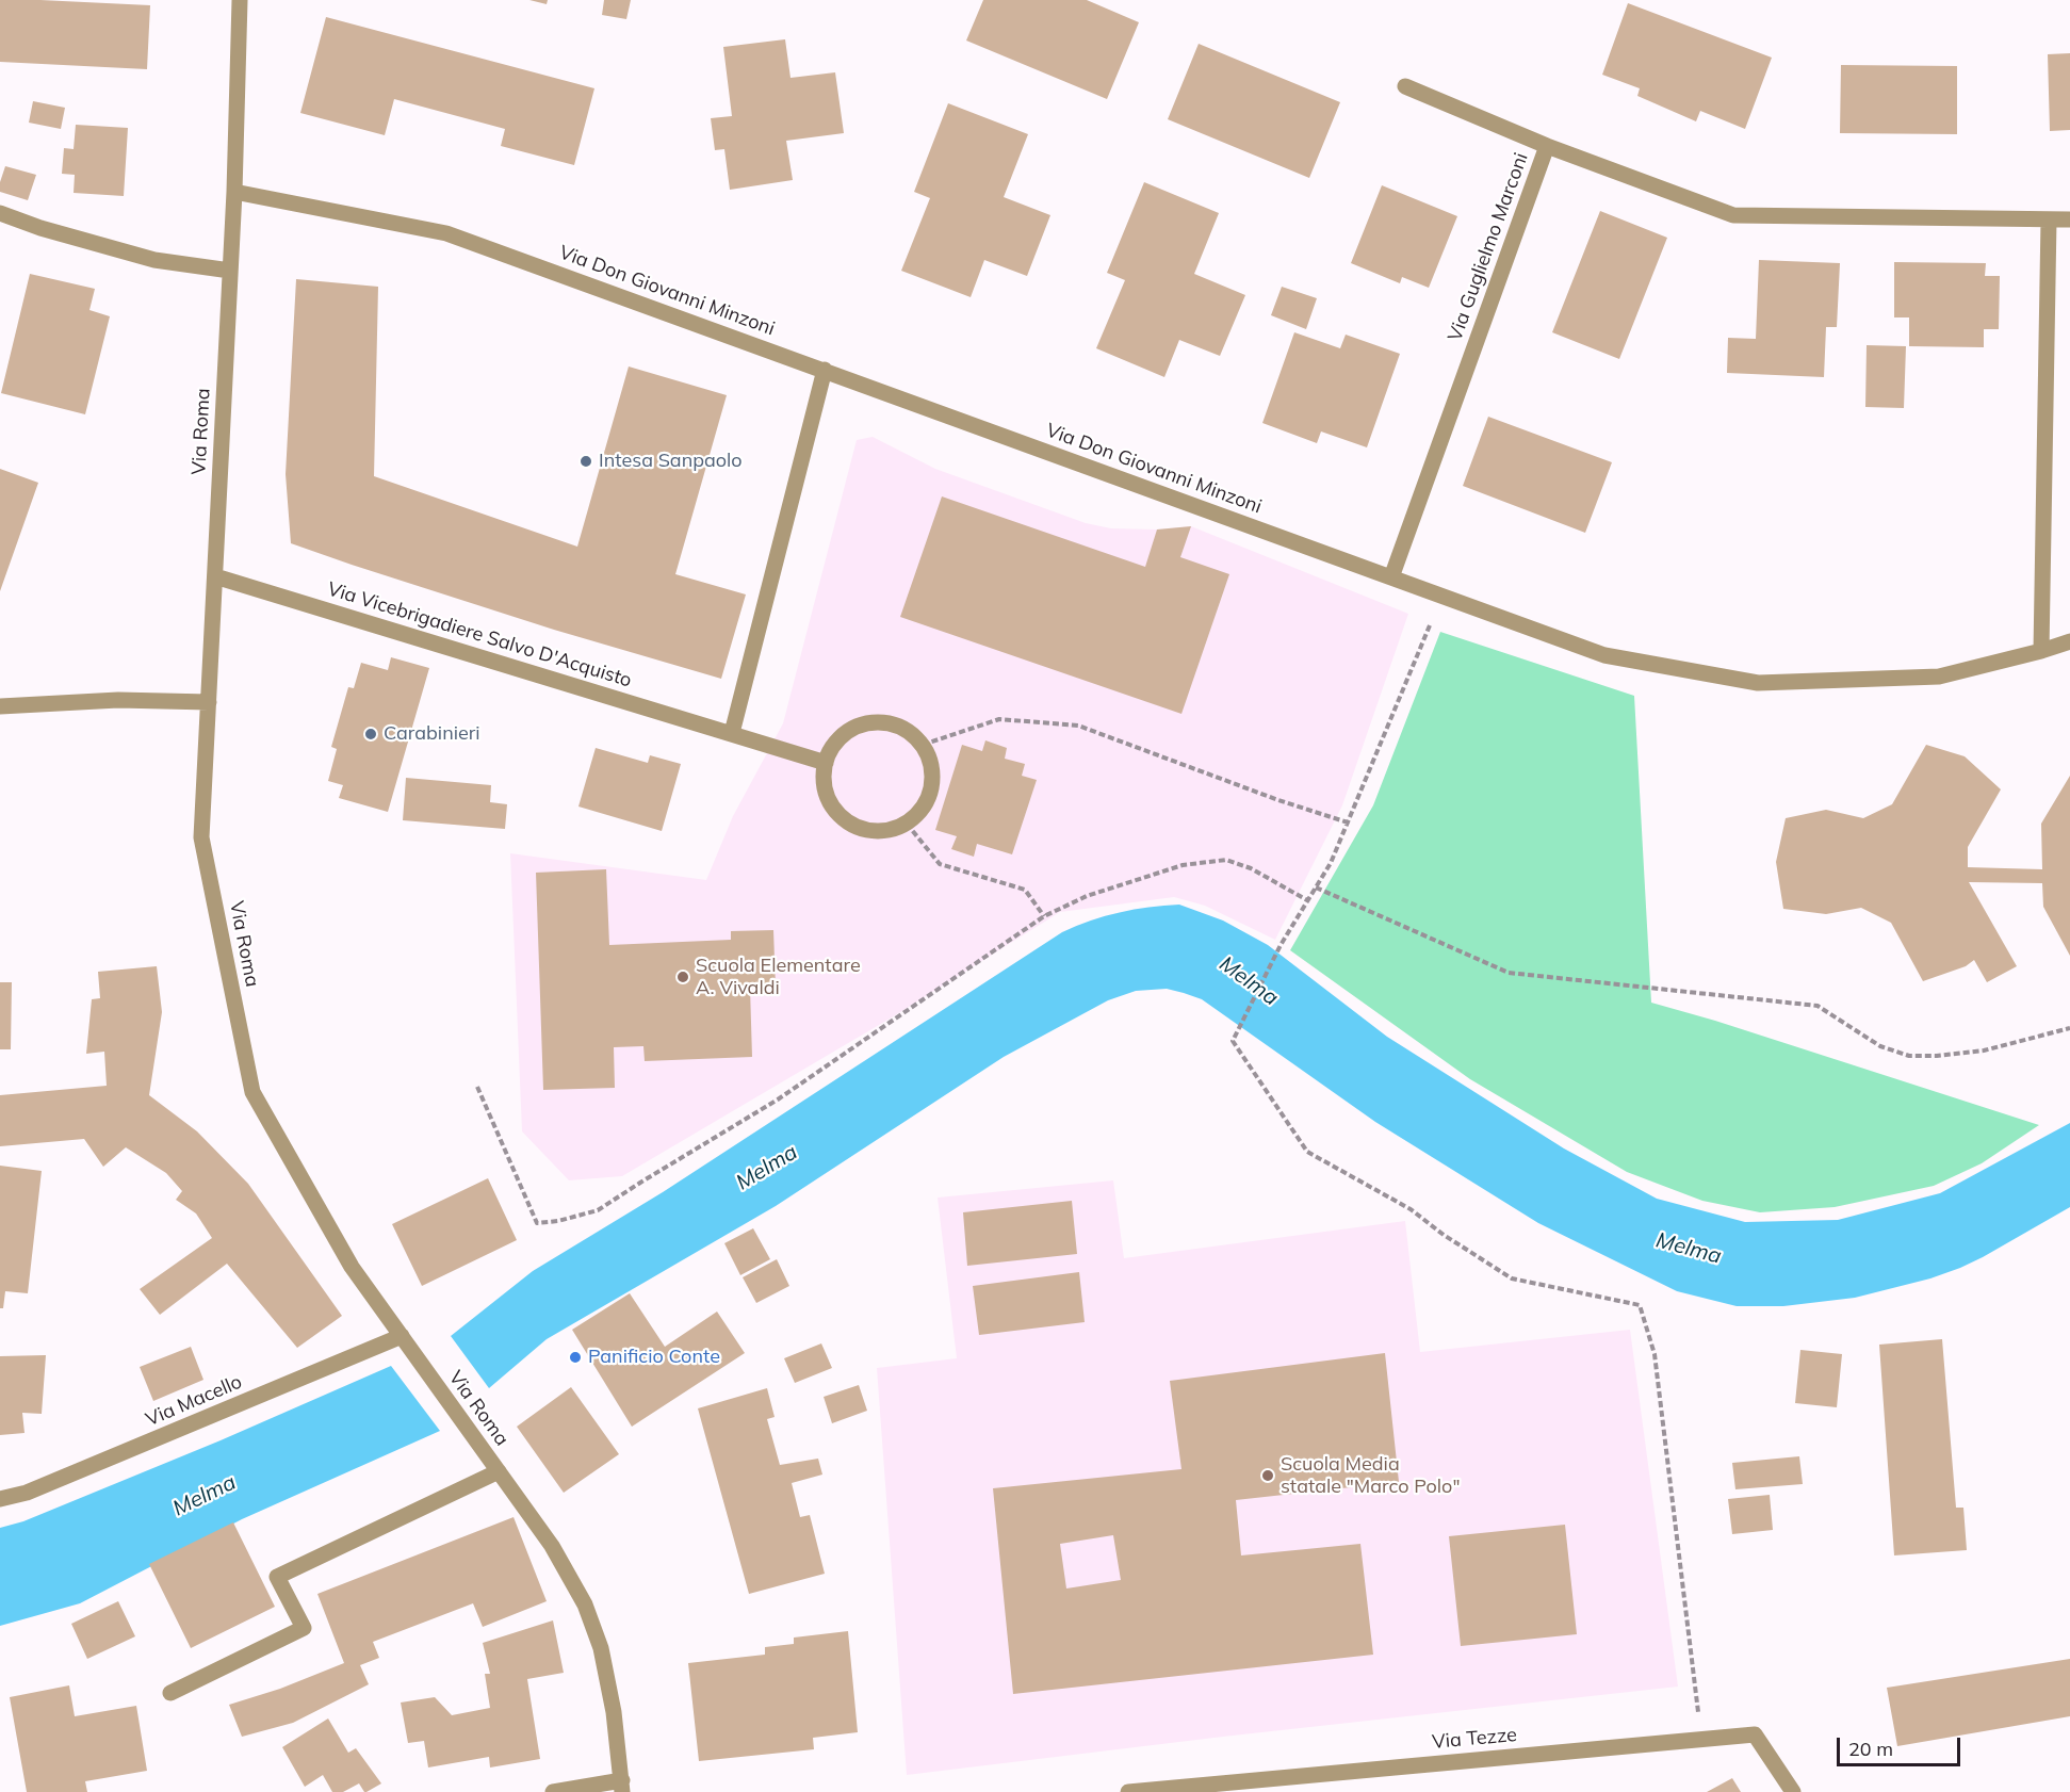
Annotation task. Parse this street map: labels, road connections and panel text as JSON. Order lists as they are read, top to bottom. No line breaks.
{"streets":{"street":["Via Guglielmo Marconi","Via Don Giovanni Minzoni","Via Roma","Via Vicebrigadiere Salvo D'Acquisto","Via Macello","Via Tezze"]},"crossings":[["Via Guglielmo Marconi","Via Don Giovanni Minzoni"],["Via Don Giovanni Minzoni","Via Roma"],["Via Roma","Via Vicebrigadiere Salvo D'Acquisto"],["Via Roma","Via Macello"]],"water":["Melma"],"places":["Intesa Sanpaolo","Carabinieri","Scuola Elementare A. Vivaldi","Panificio Conte","Scuola Media statale \"Marco Polo\""],"scale_bar":"20 m"}
